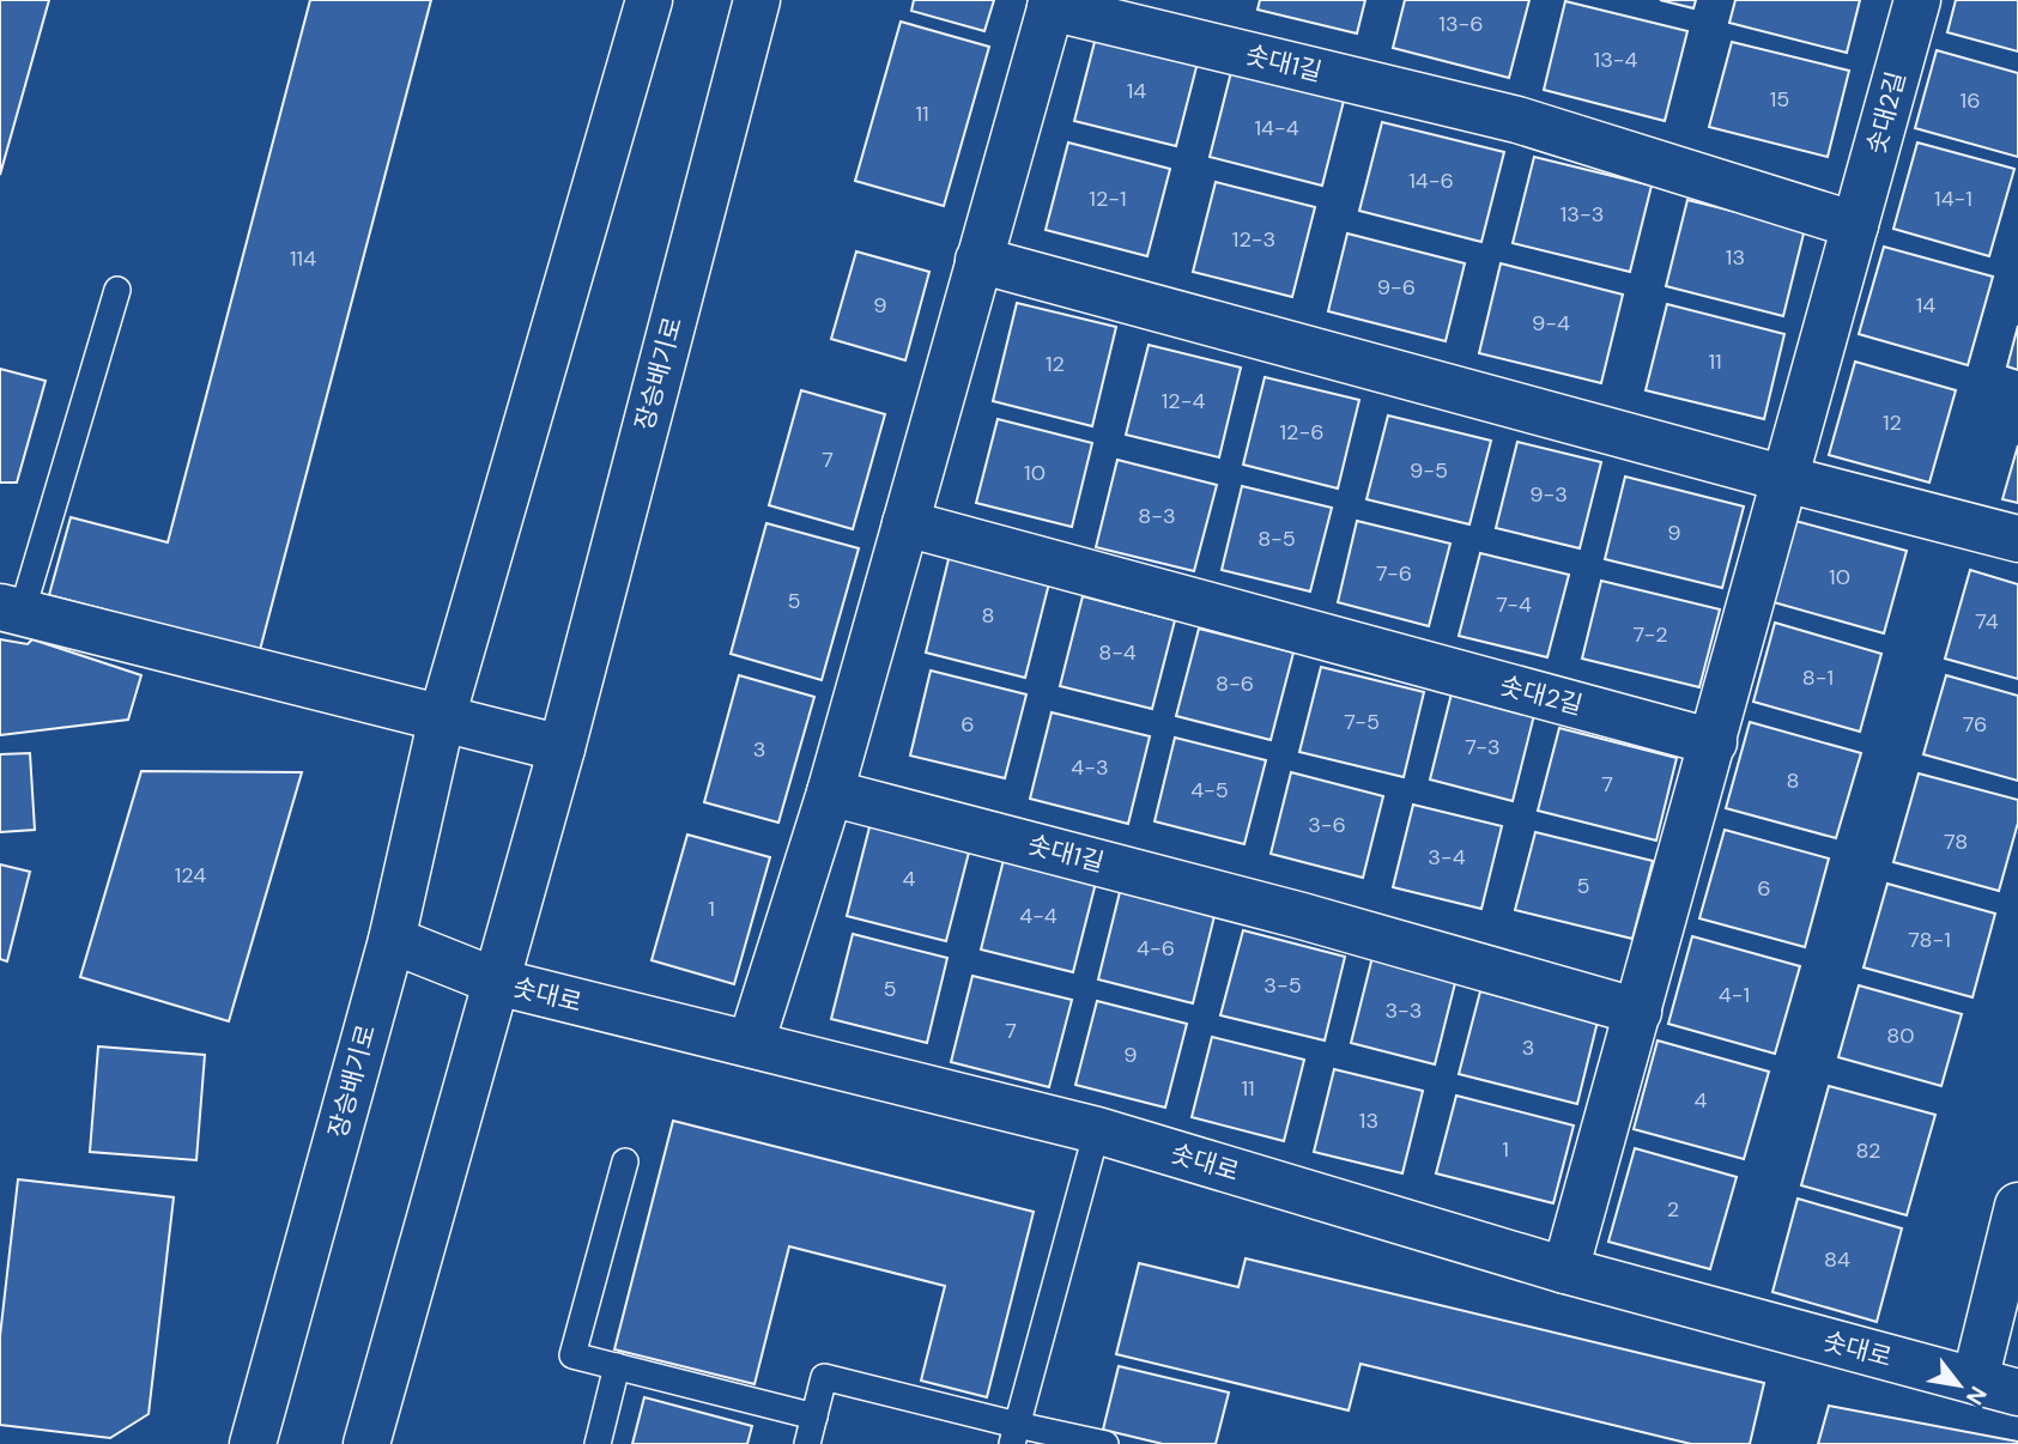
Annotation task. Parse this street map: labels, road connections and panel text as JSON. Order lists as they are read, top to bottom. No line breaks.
{"streets":{"street":["솟대1길","솟대2길","장승배기로","솟대로"]},"crossings":[["솟대1길","솟대2길"],["솟대1길","솟대로"],["솟대2길","솟대로"],["장승배기로","솟대로"]],"house_numbers":["13-6","13-4","14","15","16","11","14-4","14-6","12-1","14-1","13-3","12-3","13","114","9-6","9","14","9-4","11","12","12-4","12","12-6","7","9-5","10","9-3","8-3","9","8-5","7-6","10","5","7-4","8","74","7-2","8-4","8-1","8-6","7-5","6","76","7-3","3","4-3","8","7","4-5","3-6","78","3-4","124","4","5","6","1","4-4","78-1","4-6","3-5","5","4-1","3-3","7","80","3","9","11","4","13","1","82","2","84"],"north":"bottom right"}
